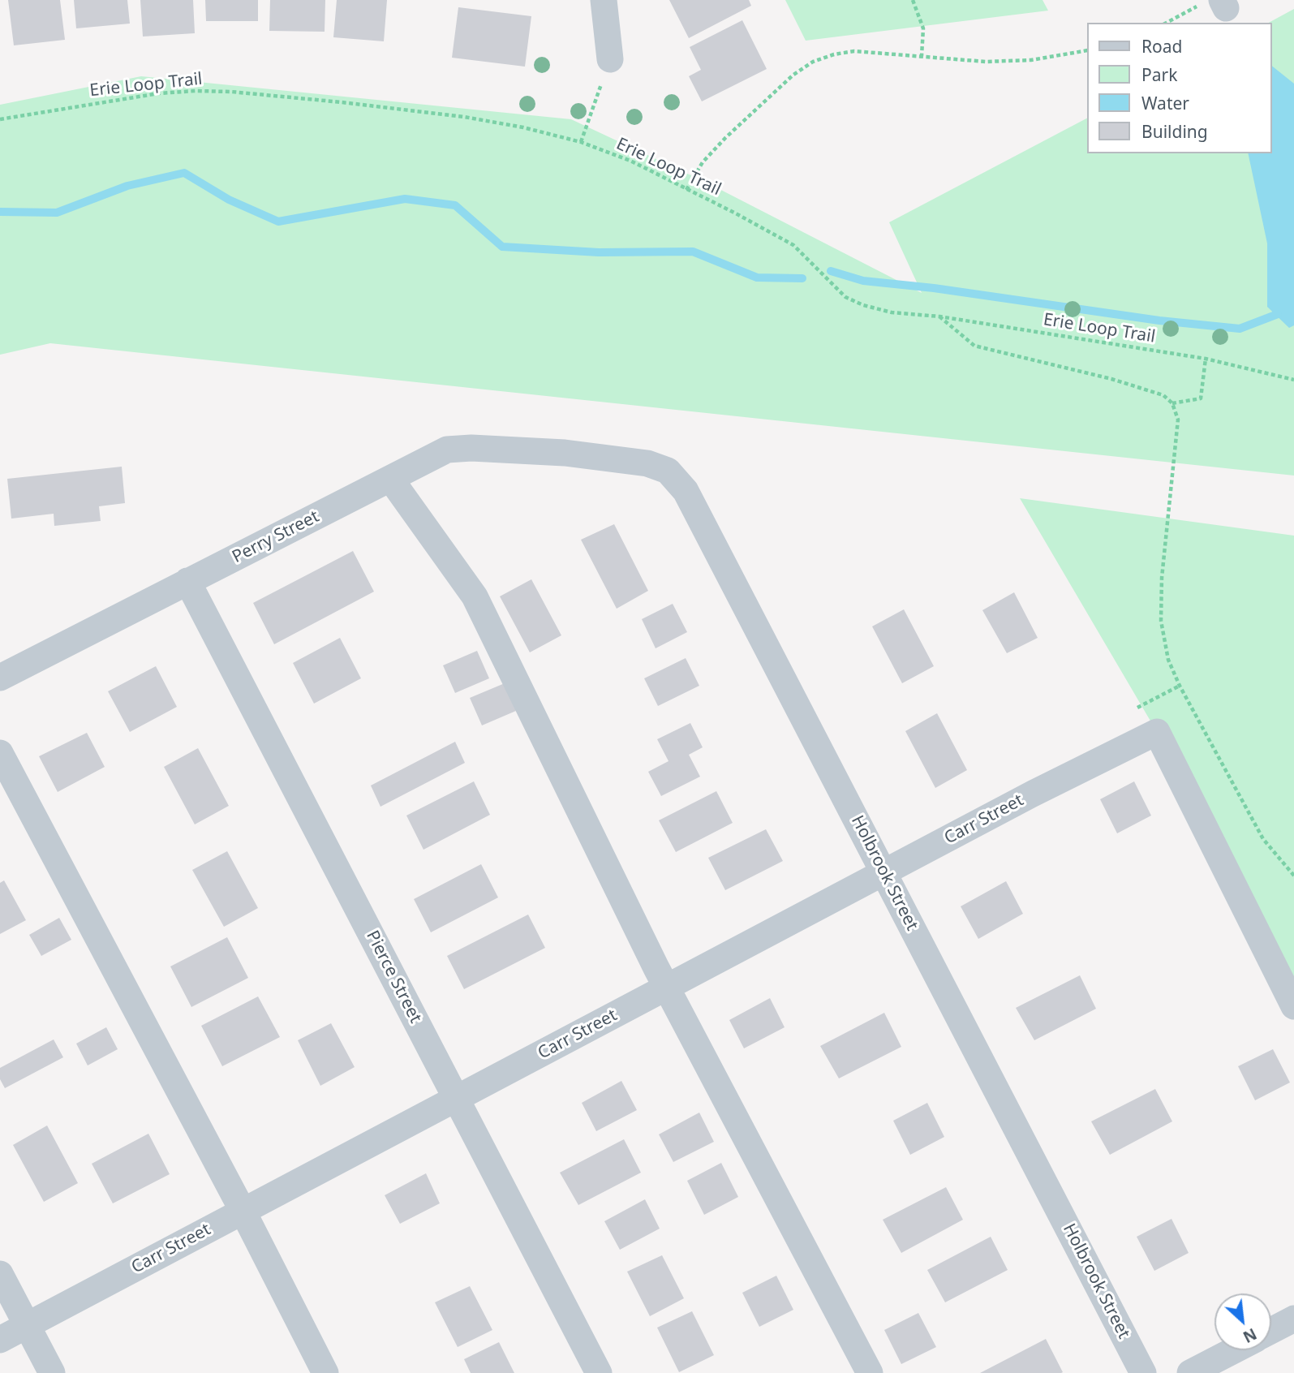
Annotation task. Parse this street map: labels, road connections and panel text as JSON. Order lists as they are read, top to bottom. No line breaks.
{"streets":{"street":["Perry Street","Carr Street","Holbrook Street","Pierce Street"],"path":["Erie Loop Trail"]},"crossings":[["Perry Street","Holbrook Street"],["Perry Street","Pierce Street"],["Carr Street","Holbrook Street"],["Carr Street","Pierce Street"]],"legend":["Road","Park","Water","Building"],"north":"bottom right"}
